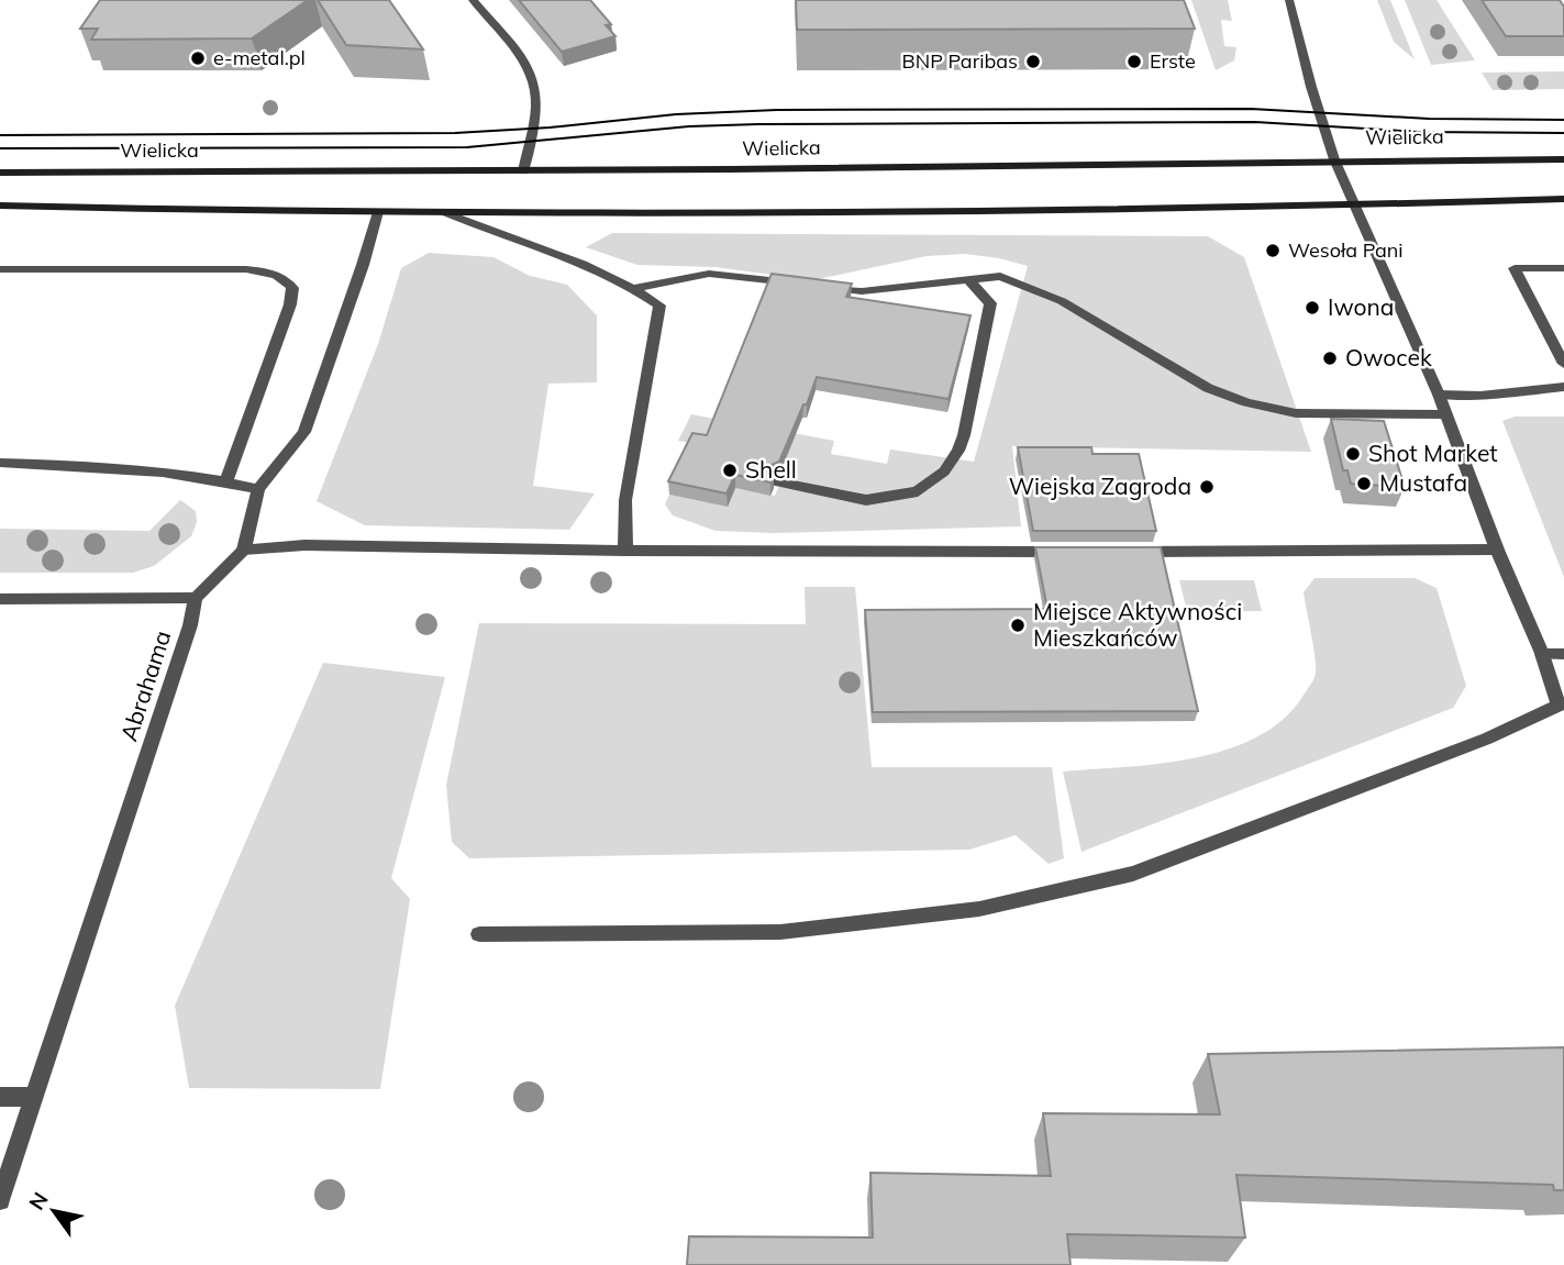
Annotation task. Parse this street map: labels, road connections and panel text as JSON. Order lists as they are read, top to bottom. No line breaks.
{"streets":{"main road":["Wielicka"],"street":["Abrahama"]},"places":["e-metal.pl","BNP Paribas","Erste","Wesoła Pani","Iwona","Owocek","Shot Market","Shell","Mustafa","Wiejska Zagroda","Miejsce Aktywności Mieszkańców"],"north":"top left"}
